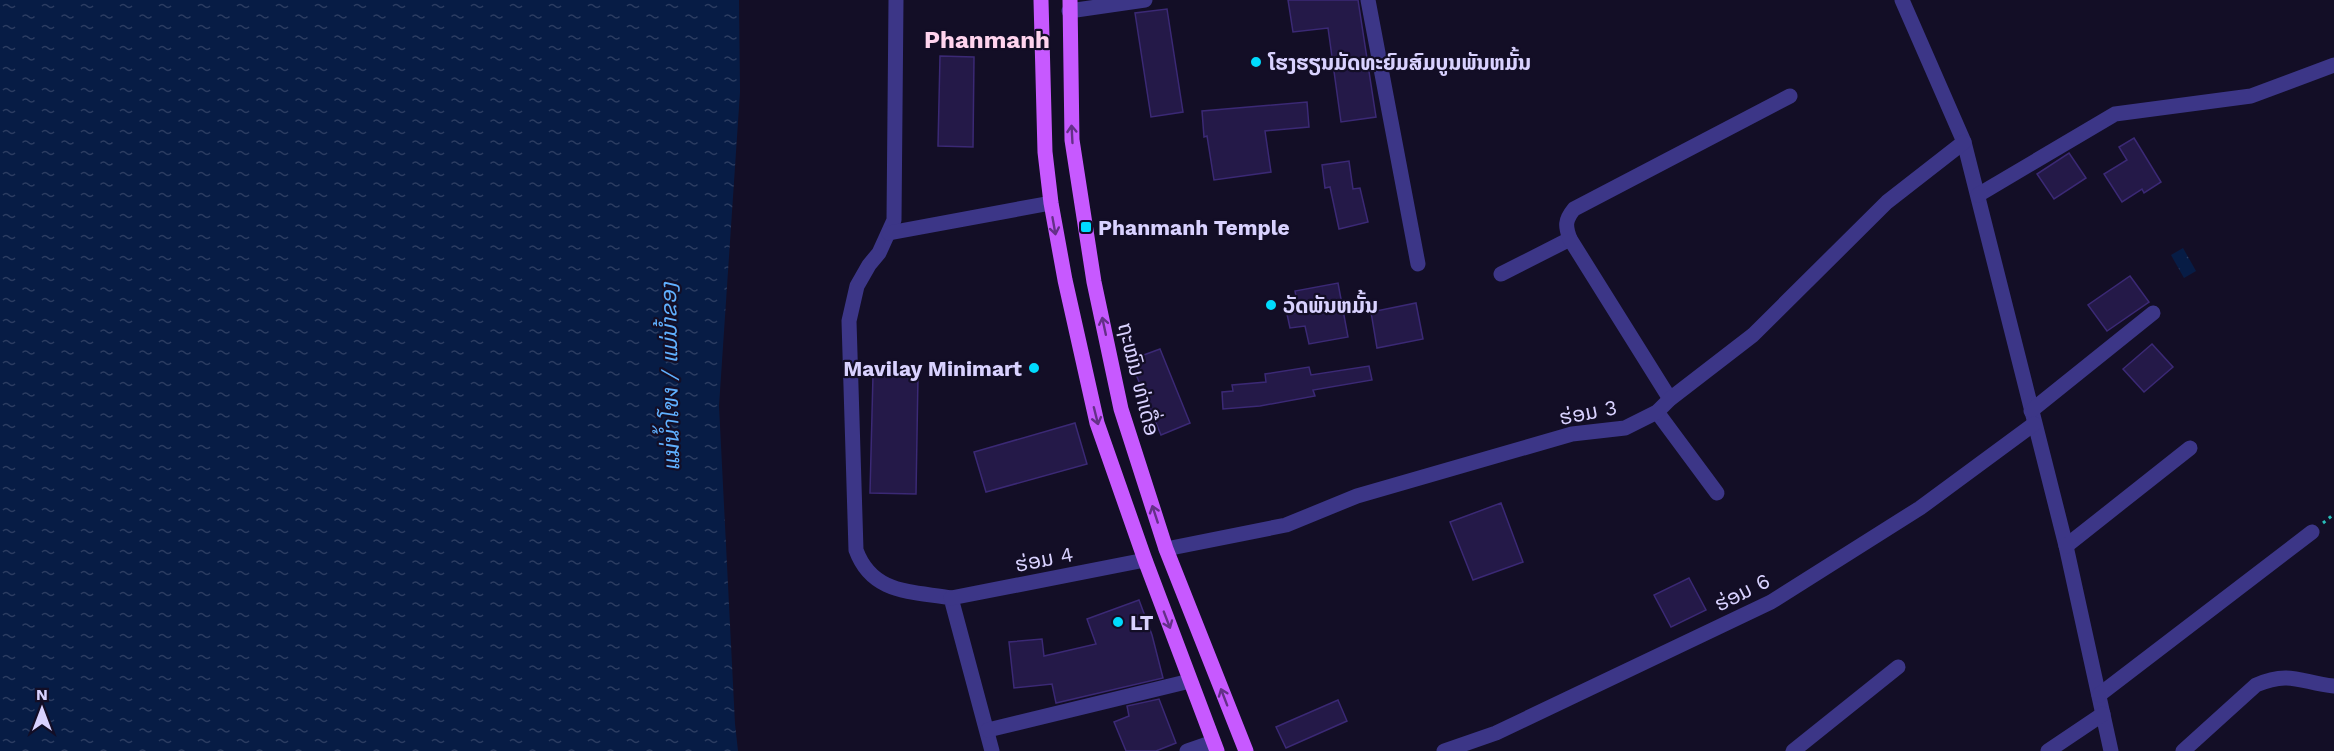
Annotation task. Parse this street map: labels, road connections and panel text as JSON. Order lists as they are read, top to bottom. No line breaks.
{"streets":{"main road":["ຖະໝົນ ທ່າເດື່ອ"],"street":["ຮ່ອມ 3","ຮ່ອມ 4","ຮ່ອມ 6"]},"crossings":[["ຖະໝົນ ທ່າເດື່ອ","ຮ່ອມ 3"]],"districts":["Phanmanh"],"water":["แม่น้ำโขง / ແມ່ນ້ຳຂອງ"],"places":{"other":["ໂຮງຮຽນມັດທະຍົມສົມບູນພັນຫມັ້ນ","ວັດພັນຫມັ້ນ","Mavilay Minimart","LT"],"transit":["Phanmanh Temple"]},"north":"top"}
